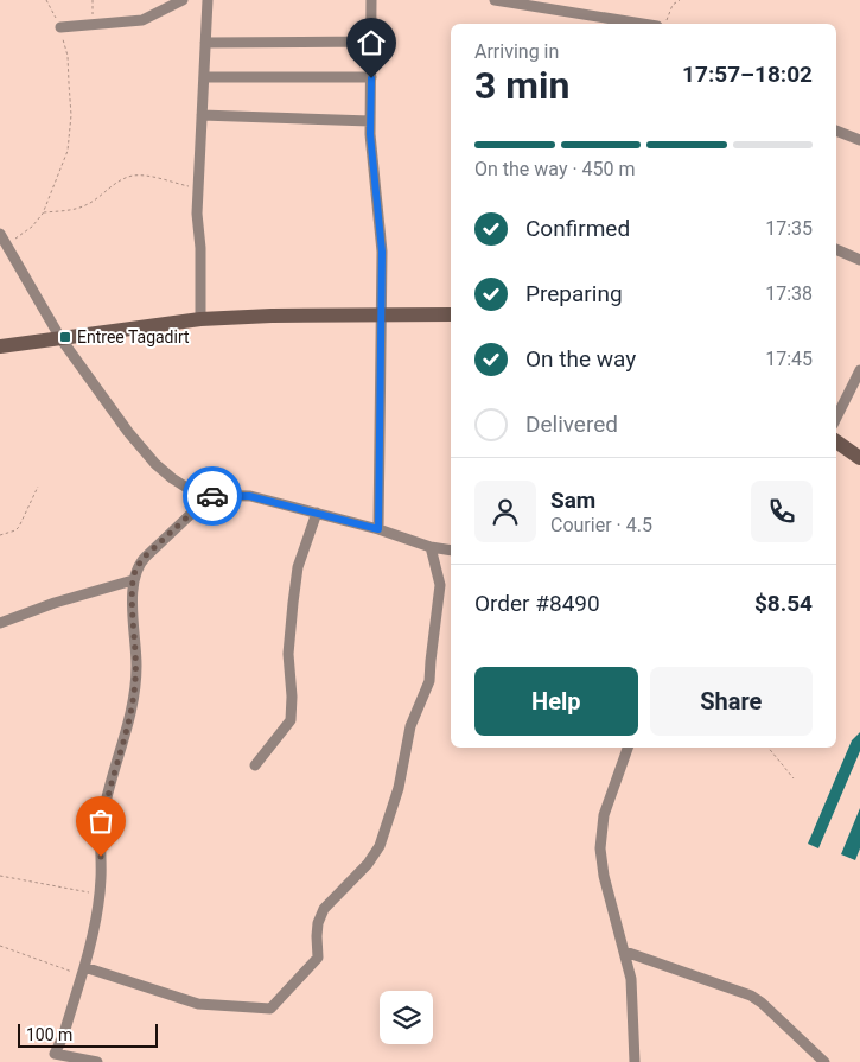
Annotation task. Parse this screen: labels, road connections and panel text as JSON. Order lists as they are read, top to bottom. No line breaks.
{"places":{"transit":["Entree Tagadirt"]},"scale_bar":"100 m","page":{"heading":["3 min","Arriving in","17:57–18:02"],"panel":["Sam","Courier · 4.5","Order #8490","$8.54"],"bar":"On the way · 450 m","list":[["Confirmed","17:35"],["Preparing","17:38"],["On the way","17:45"],"Delivered"],"buttons":["Help","Share"],"scale":"100 m"}}
